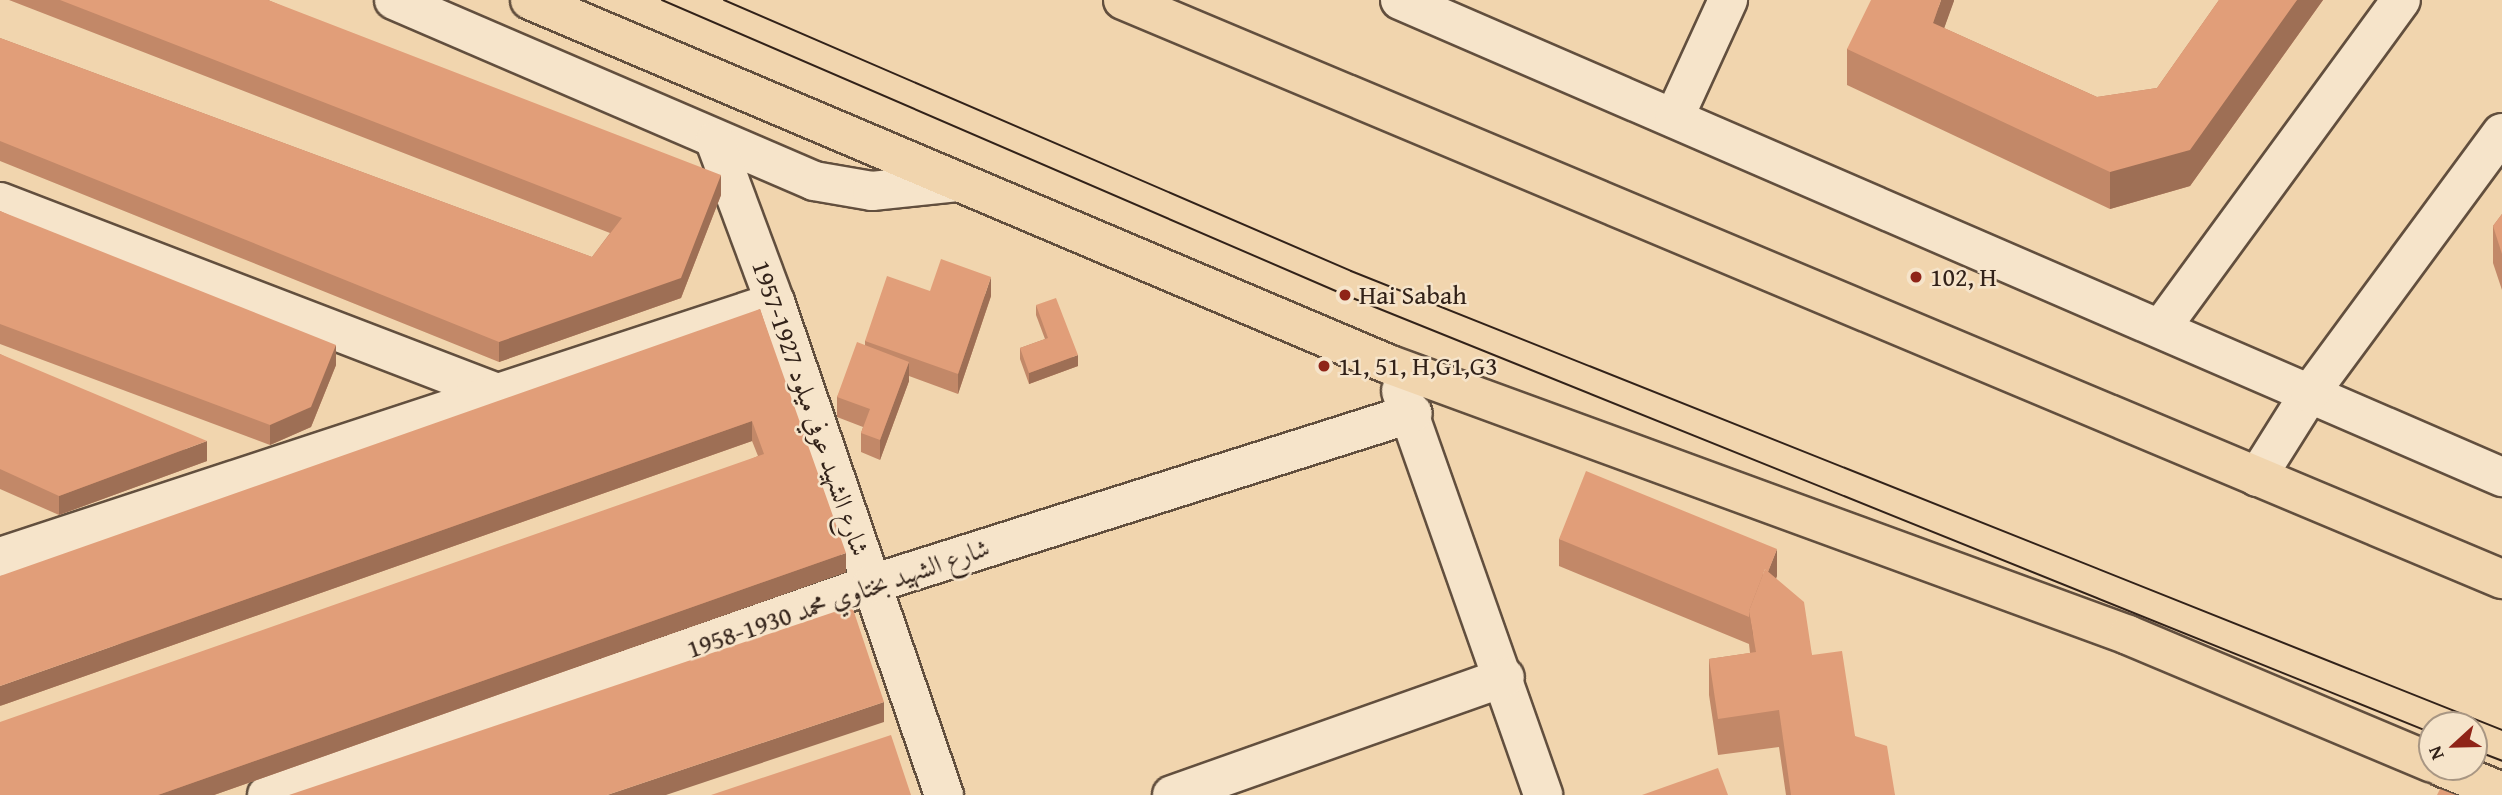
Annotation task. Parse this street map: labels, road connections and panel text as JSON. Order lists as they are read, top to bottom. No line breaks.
{"streets":{"street":["شارع الشهيد عوفي ميلود 1927-1957","شارع الشهيد بختاوي محمد 1930-1958"]},"crossings":[["شارع الشهيد عوفي ميلود 1927-1957","شارع الشهيد بختاوي محمد 1930-1958"]],"places":["102, H","Hai Sabah","11, 51, H,G1,G3"],"north":"left"}
